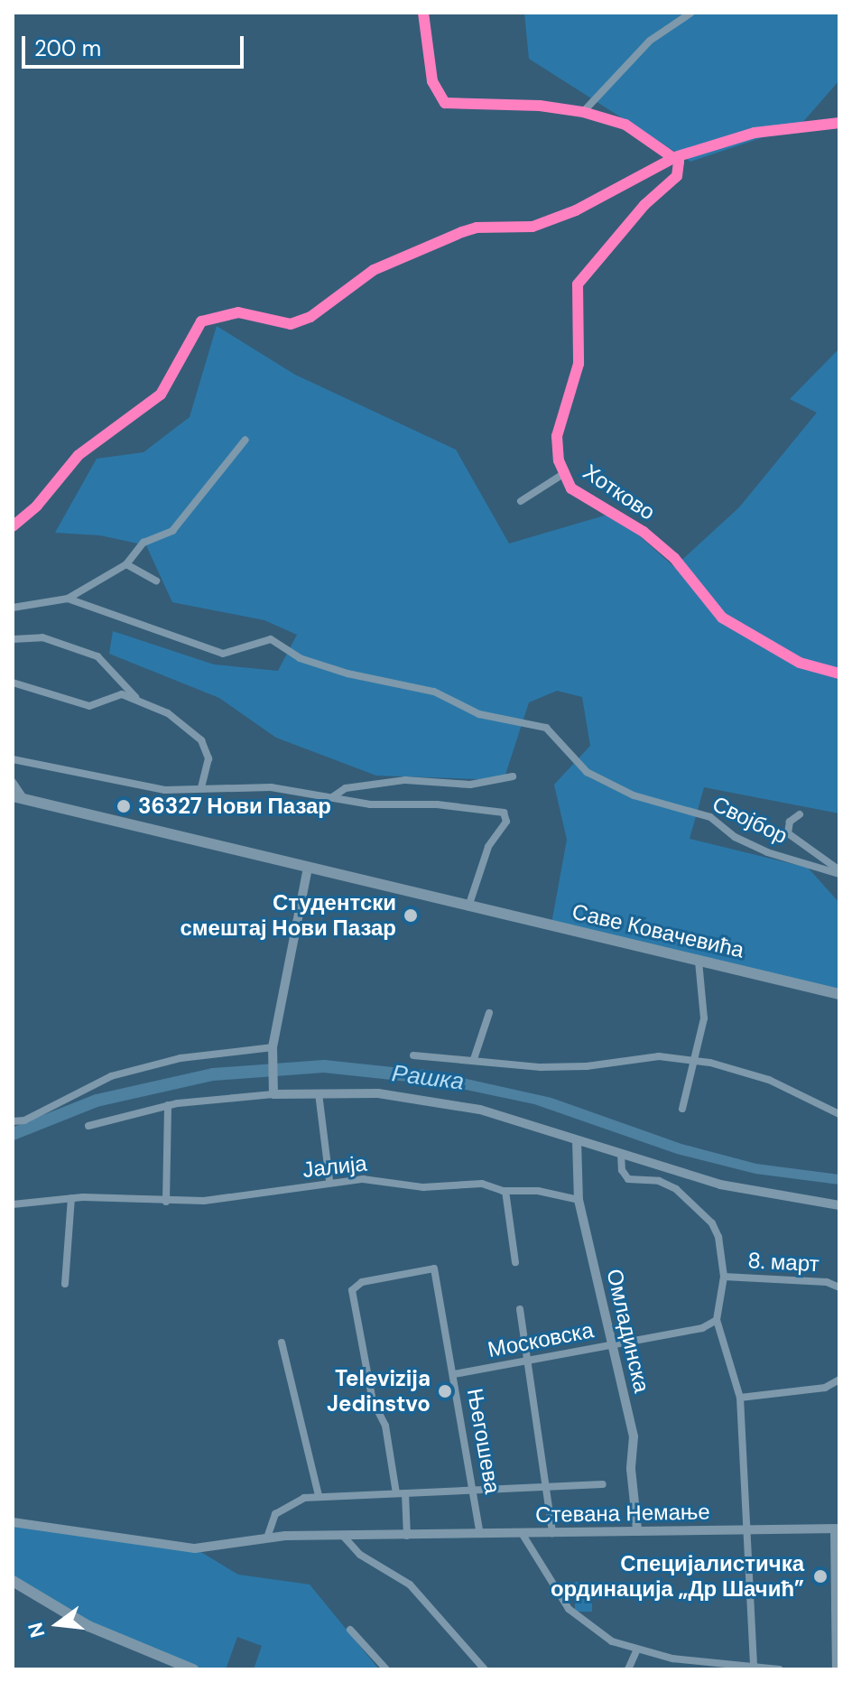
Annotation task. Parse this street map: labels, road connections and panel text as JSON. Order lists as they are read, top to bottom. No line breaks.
{"streets":{"main road":["Саве Ковачевића"],"street":["Хотково","Својбор","Јалија","8. март","Омладинска","Московска","Његошева","Стевана Немање"]},"crossings":[["Јалија","Омладинска"],["Омладинска","Московска"],["Омладинска","Стевана Немање"],["Московска","Његошева"],["Његошева","Стевана Немање"]],"water":["Рашка"],"places":["36327 Нови Пазар","Студентски смештај Нови Пазар","Televizija Jedinstvo","Специјалистичка ординација „Др Шачић”"],"scale_bar":"200 m","north":"left"}
